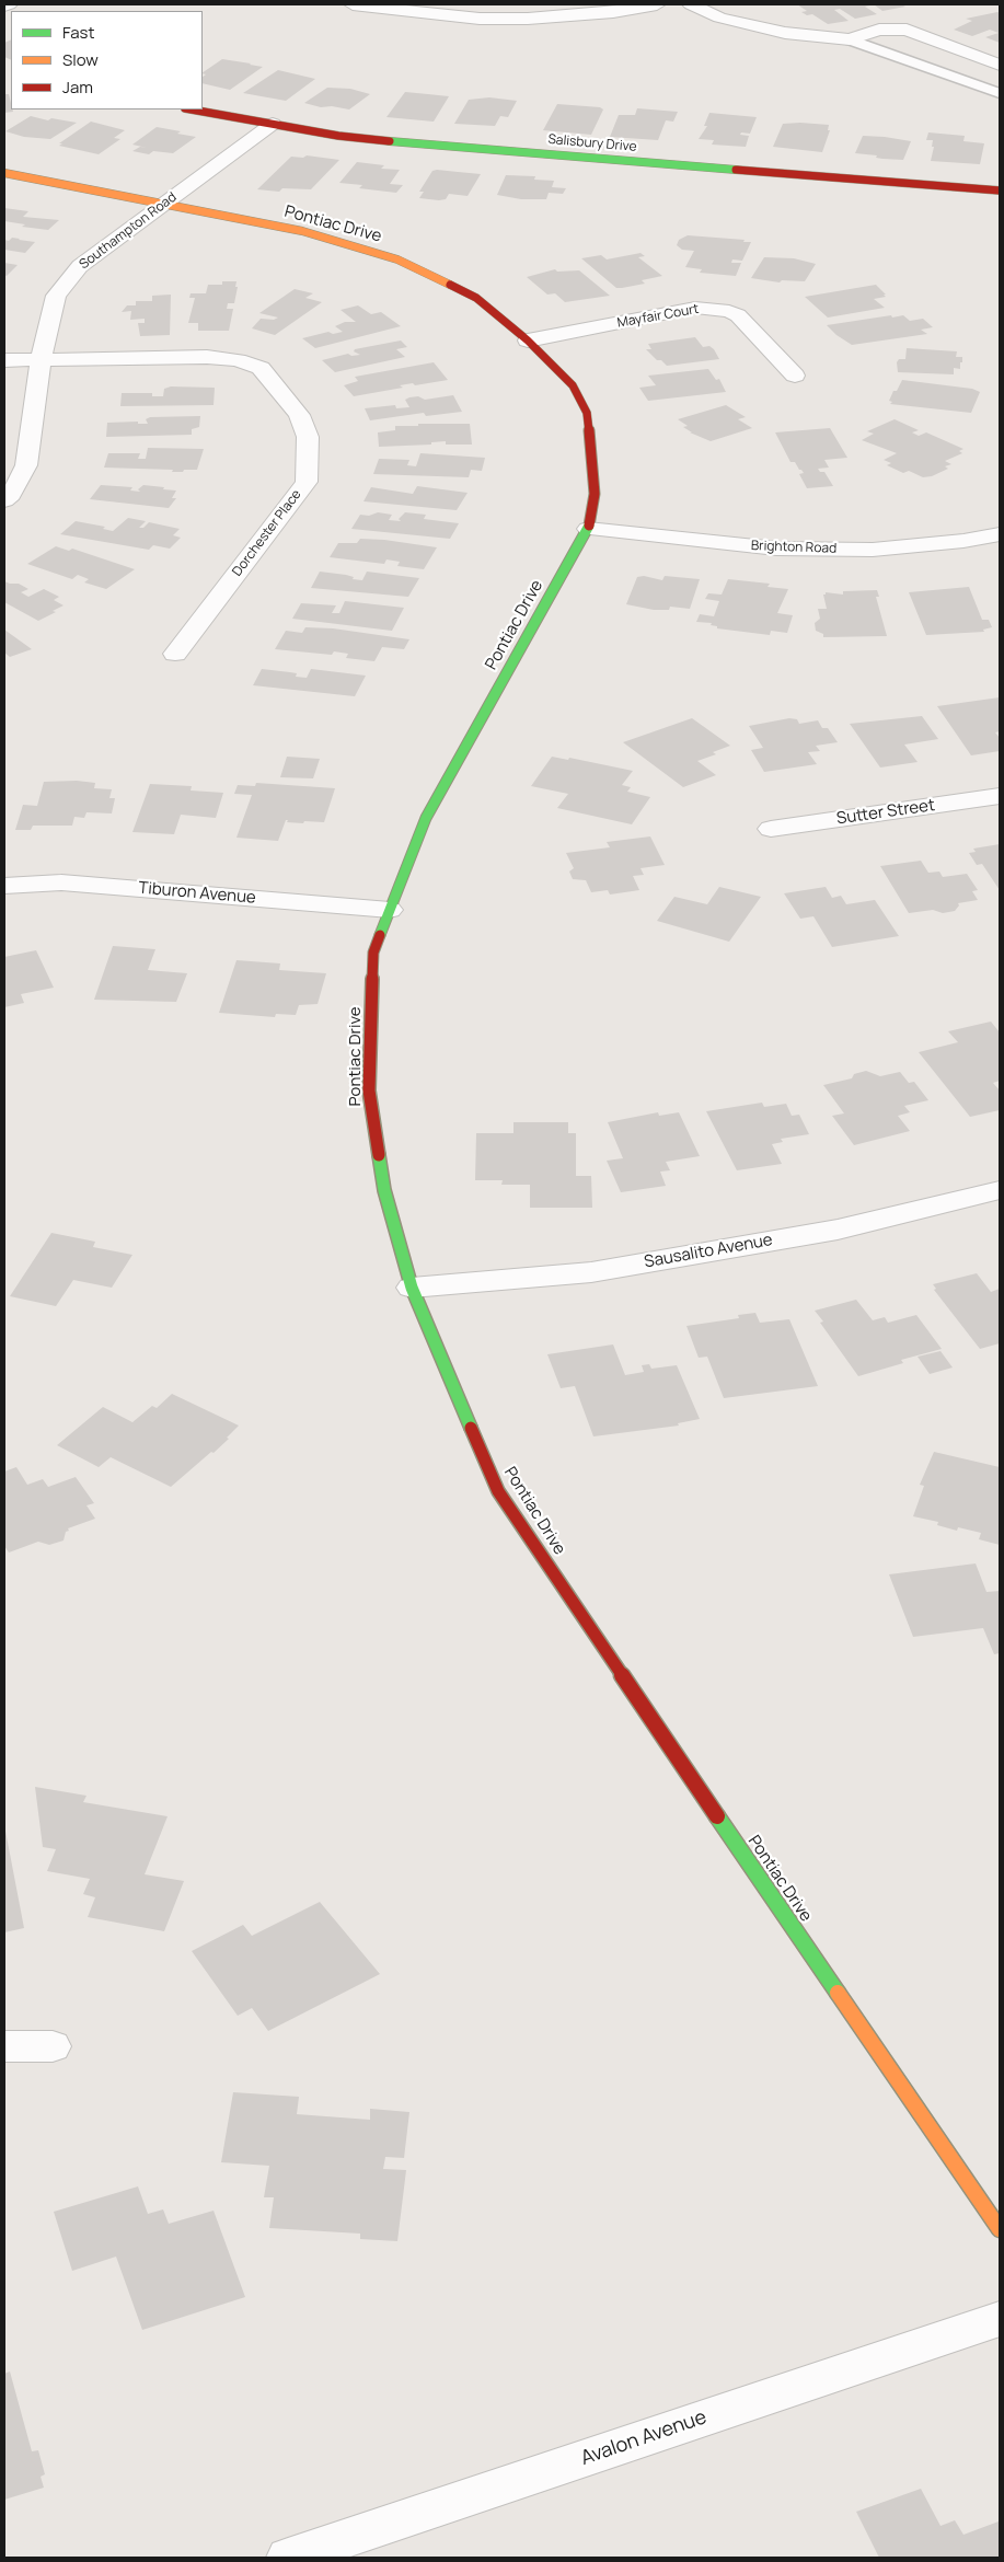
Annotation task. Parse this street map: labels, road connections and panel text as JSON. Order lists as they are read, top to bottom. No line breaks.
{"streets":{"main road":["Salisbury Drive","Pontiac Drive"],"street":["Southampton Road","Mayfair Court","Dorchester Place","Brighton Road","Sutter Street","Tiburon Avenue","Sausalito Avenue","Avalon Avenue"]},"crossings":[["Salisbury Drive","Southampton Road"],["Pontiac Drive","Southampton Road"],["Pontiac Drive","Mayfair Court"],["Pontiac Drive","Brighton Road"],["Pontiac Drive","Tiburon Avenue"],["Pontiac Drive","Sausalito Avenue"],["Southampton Road","Dorchester Place"]],"legend":["Fast","Slow","Jam"]}
